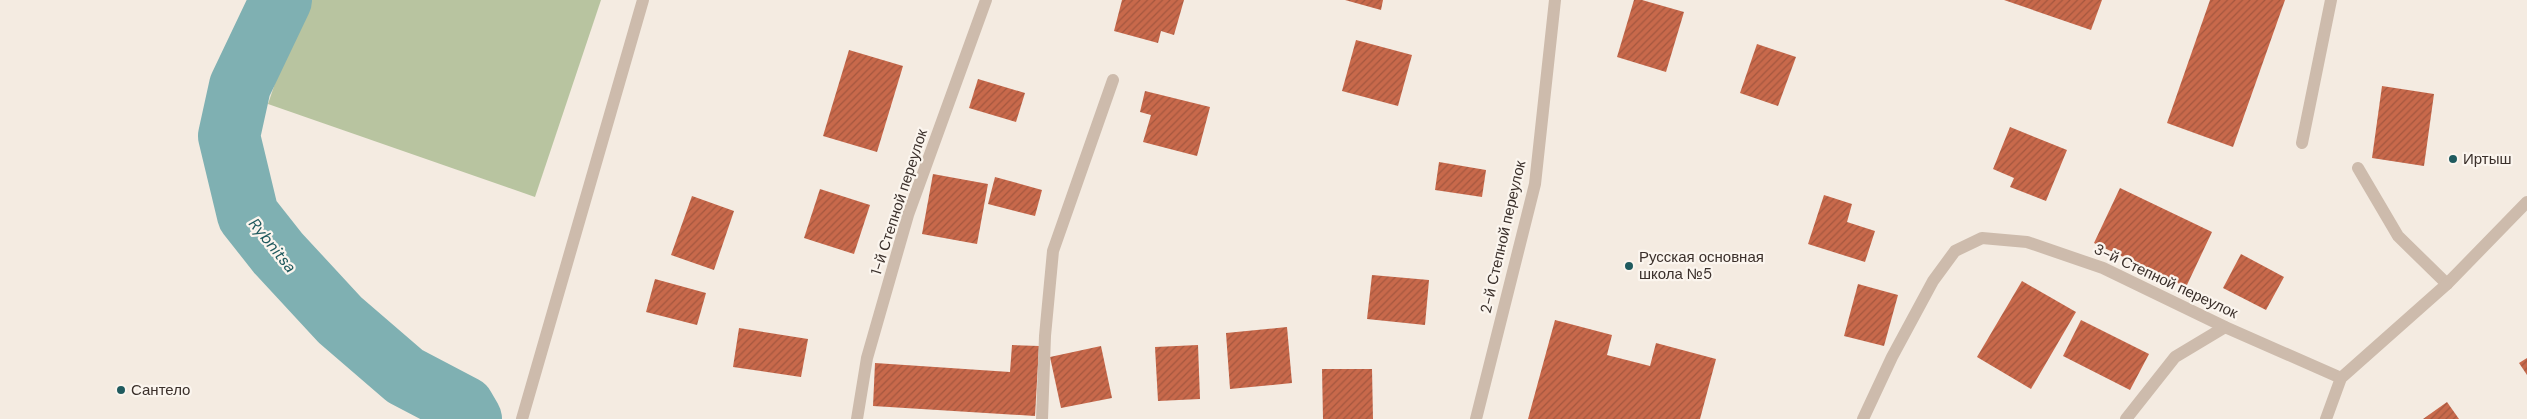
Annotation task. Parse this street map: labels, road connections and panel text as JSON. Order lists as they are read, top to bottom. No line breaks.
{"streets":{"street":["1-й Степной переулок","2-й Степной переулок","3-й Степной переулок"]},"water":["Rybnitsa"],"places":["Иртыш","Русская основная школа №5","Сантело"]}
